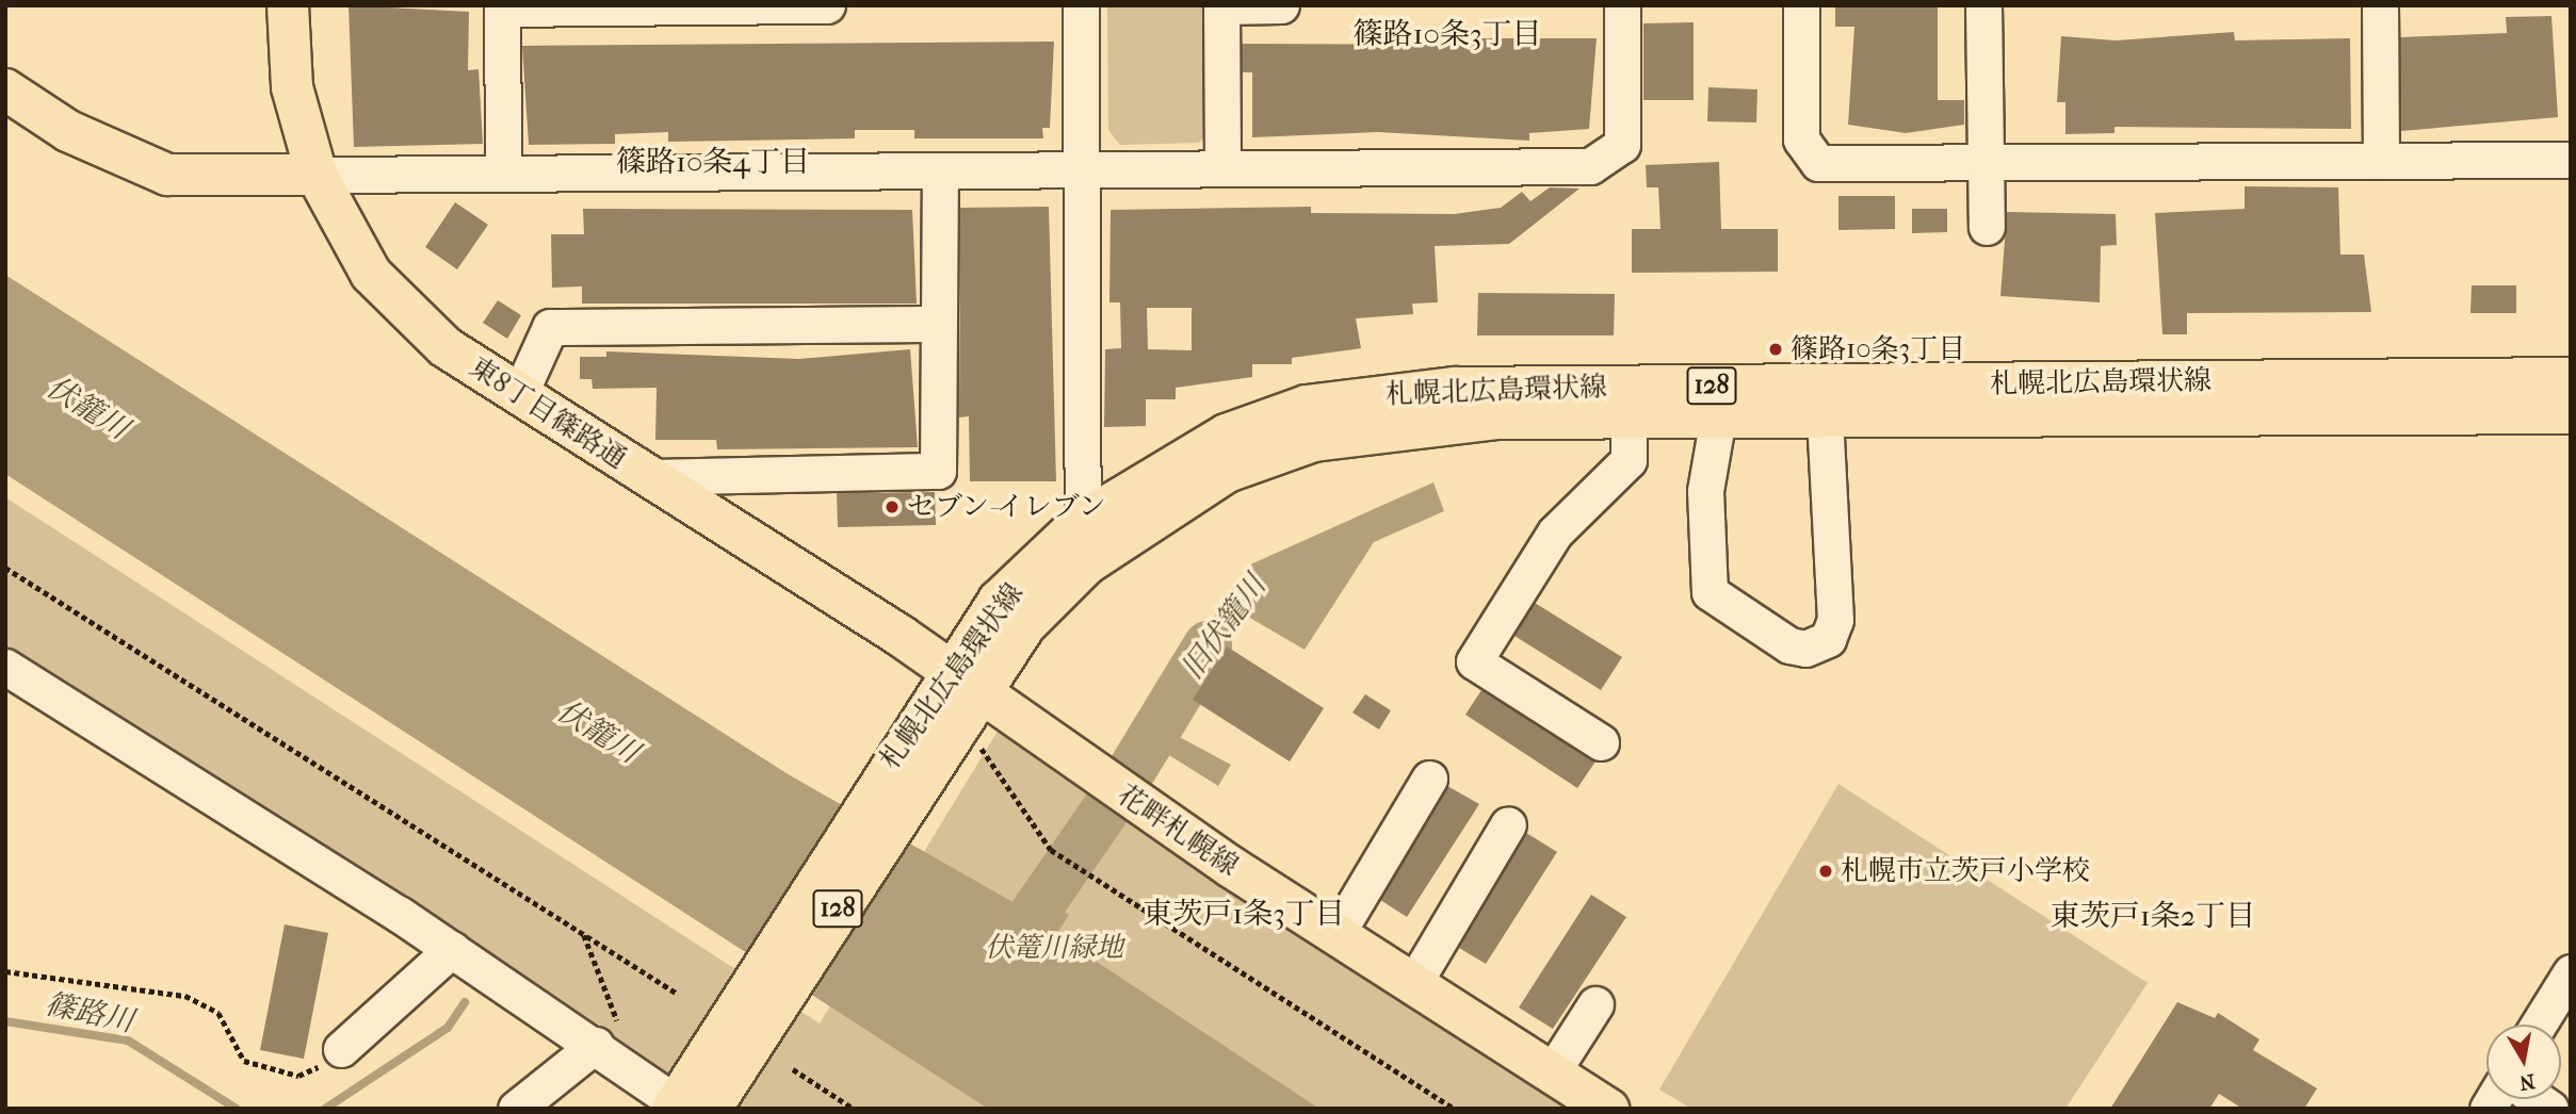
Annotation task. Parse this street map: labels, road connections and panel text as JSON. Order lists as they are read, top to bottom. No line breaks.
{"streets":{"main road":["札幌北広島環状線","128","東8丁目篠路通","花畔札幌線"]},"crossings":[["札幌北広島環状線","東8丁目篠路通"],["札幌北広島環状線","花畔札幌線"],["東8丁目篠路通","花畔札幌線"]],"districts":["篠路10条3丁目","篠路10条4丁目","東茨戸1条3丁目","東茨戸1条2丁目"],"water":["伏籠川","旧伏籠川","篠路川"],"parks":["伏篭川緑地"],"places":["篠路10条3丁目","セブン-イレブン","札幌市立茨戸小学校"],"north":"bottom"}
